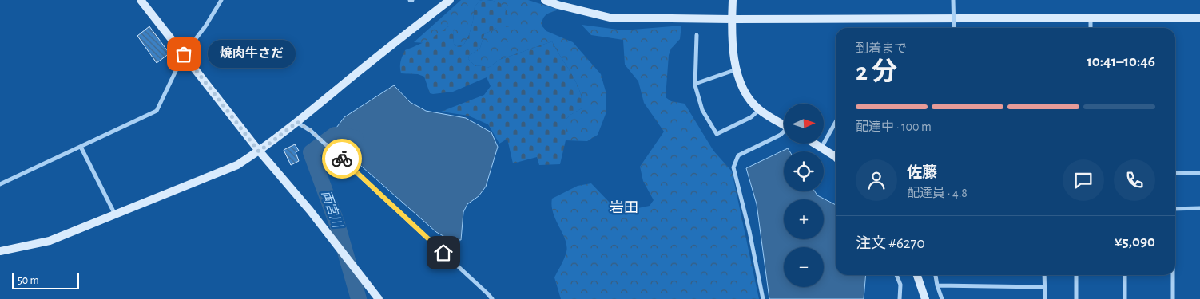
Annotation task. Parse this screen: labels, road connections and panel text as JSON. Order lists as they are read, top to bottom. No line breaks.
{"districts":["岩田"],"water":["両宮川"],"places":["焼肉牛さだ"],"scale_bar":"50 m","north":"right","page":{"heading":["2 分","到着まで","10:41–10:46"],"panel":["佐藤","配達員 · 4.8","注文 #6270","¥5,090"],"bubble":"焼肉牛さだ","bar":"配達中 · 100 m","map_buttons":["+","−"],"scale":"50 m"}}
